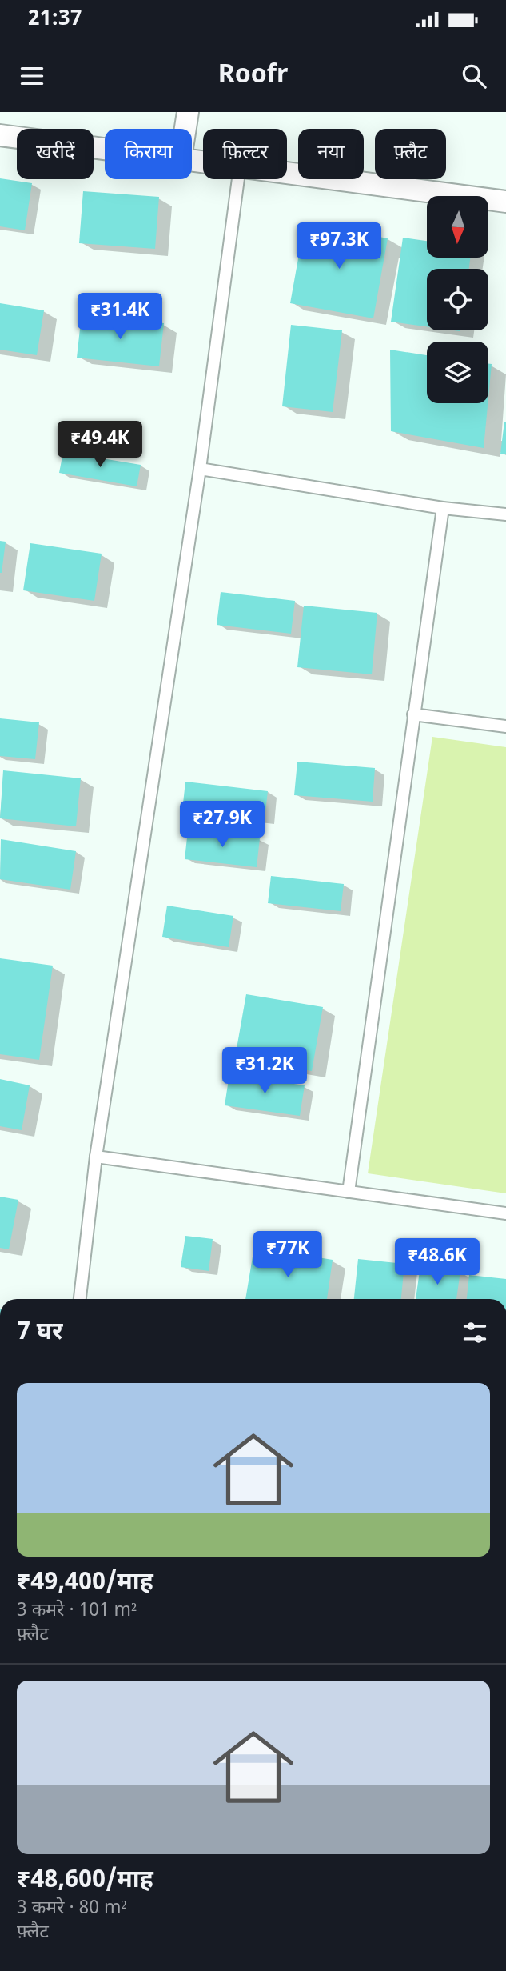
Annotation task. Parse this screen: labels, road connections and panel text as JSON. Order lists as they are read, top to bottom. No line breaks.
{"north":"bottom","page":{"status":"21:37","header":"Roofr","chip":["खरीदें","किराया","फ़िल्टर","नया","फ़्लैट"],"price":["₹97.3K","₹31.4K","₹49.4K","₹27.9K","₹31.2K","₹77K","₹48.6K"],"heading":"7 घर","list":[{"name":"₹49,400/माह","note":"3 कमरे · 101 m² · फ़्लैट"},{"name":"₹48,600/माह","note":"3 कमरे · 80 m² · फ़्लैट"}]}}
